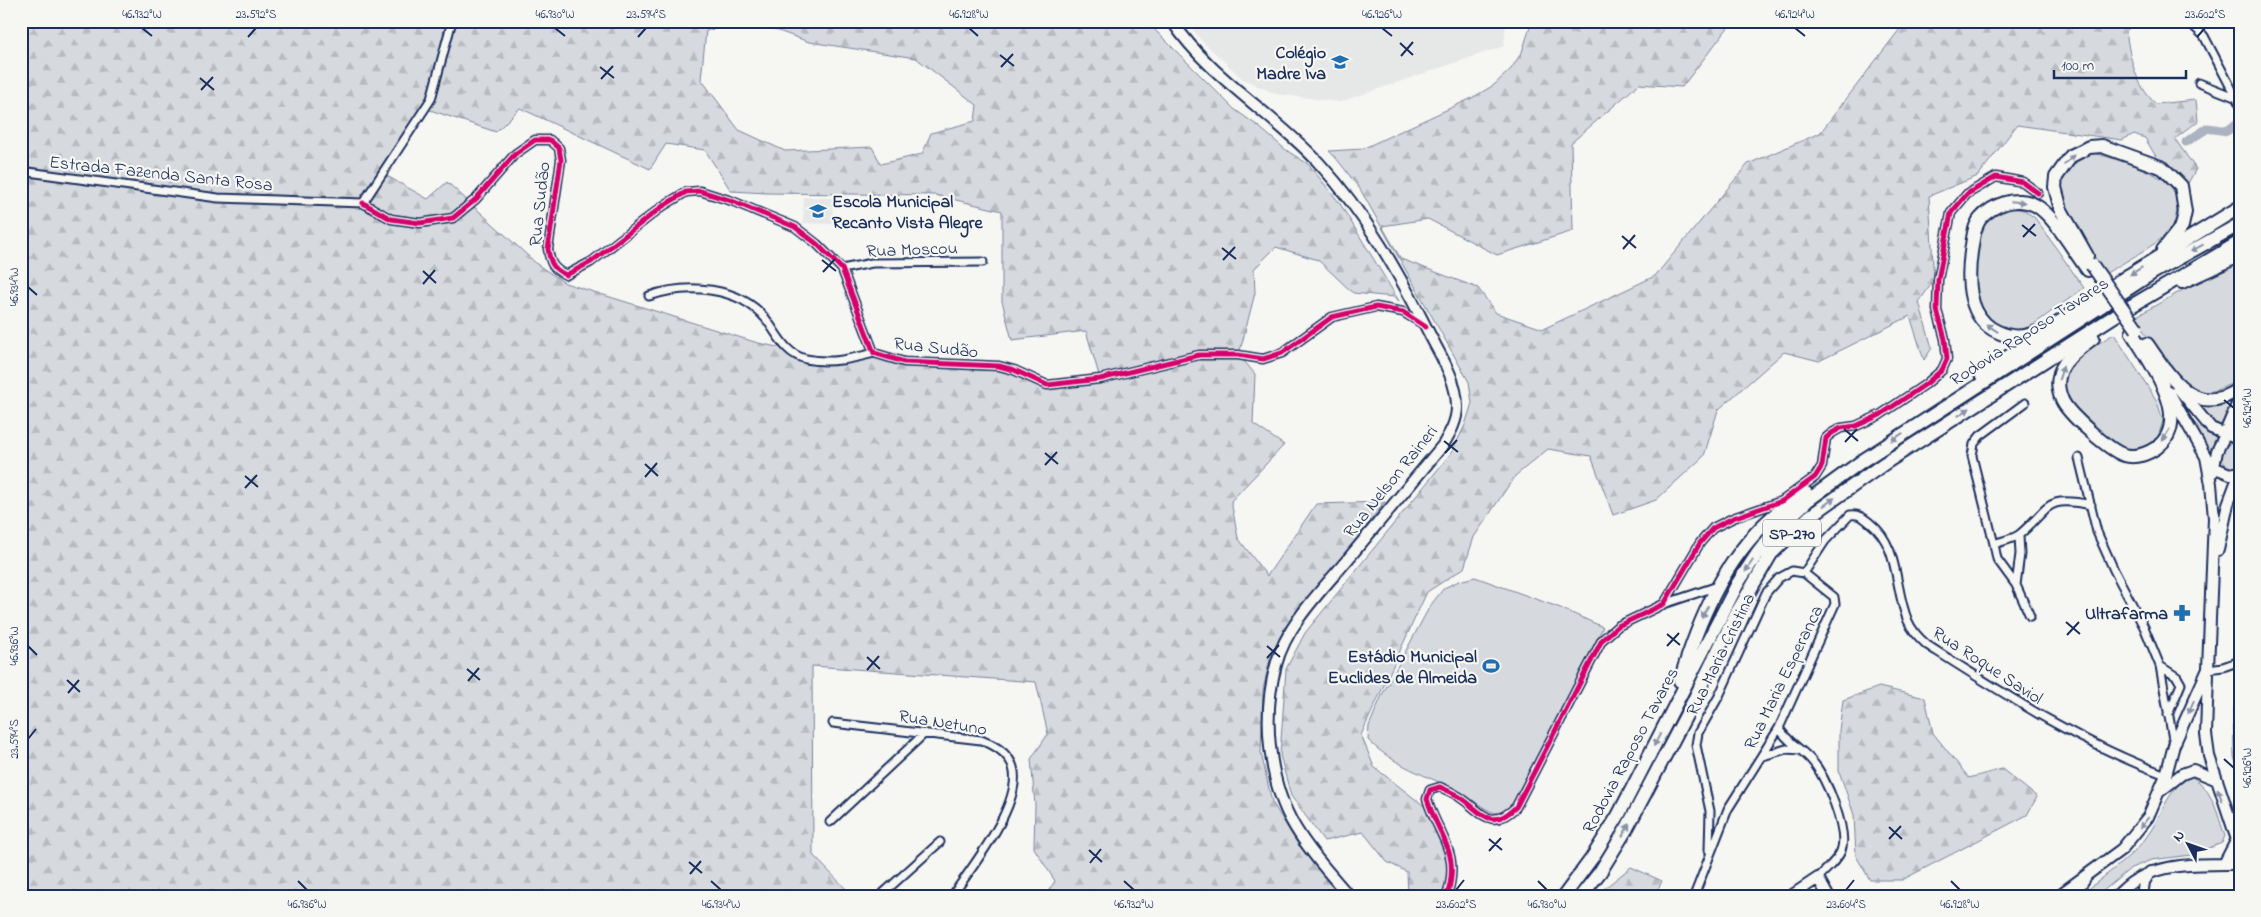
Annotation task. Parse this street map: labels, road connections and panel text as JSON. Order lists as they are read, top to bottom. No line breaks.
{"streets":{"highway":["Rodovia Raposo Tavares","SP-270"],"main road":["Rua Nelson Raineri"],"street":["Estrada Fazenda Santa Rosa","Rua Sudão","Rua Moscou","Rua Maria Cristina","Rua Roque Saviol","Rua Maria Esperanca","Rua Netuno"]},"crossings":[["Estrada Fazenda Santa Rosa","Rua Sudão"],["Rua Sudão","Rua Moscou"],["Rua Sudão","Rua Nelson Raineri"],["Rua Maria Cristina","Rua Roque Saviol"],["Rua Maria Cristina","Rua Maria Esperanca"],["Rua Roque Saviol","Rua Maria Esperanca"]],"places":{"school or university":["Colégio Madre Iva","Escola Municipal Recanto Vista Alegre"],"pharmacy":["Ultrafarma"],"sports":["Estádio Municipal Euclides de Almeida"]},"scale_bar":"100 m","north":"top left","coordinates":["46.932°W","23.592°S","46.930°W","23.594°S","46.928°W","46.926°W","46.924°W","23.602°S","46.934°W","46.936°W","23.604°S"]}
